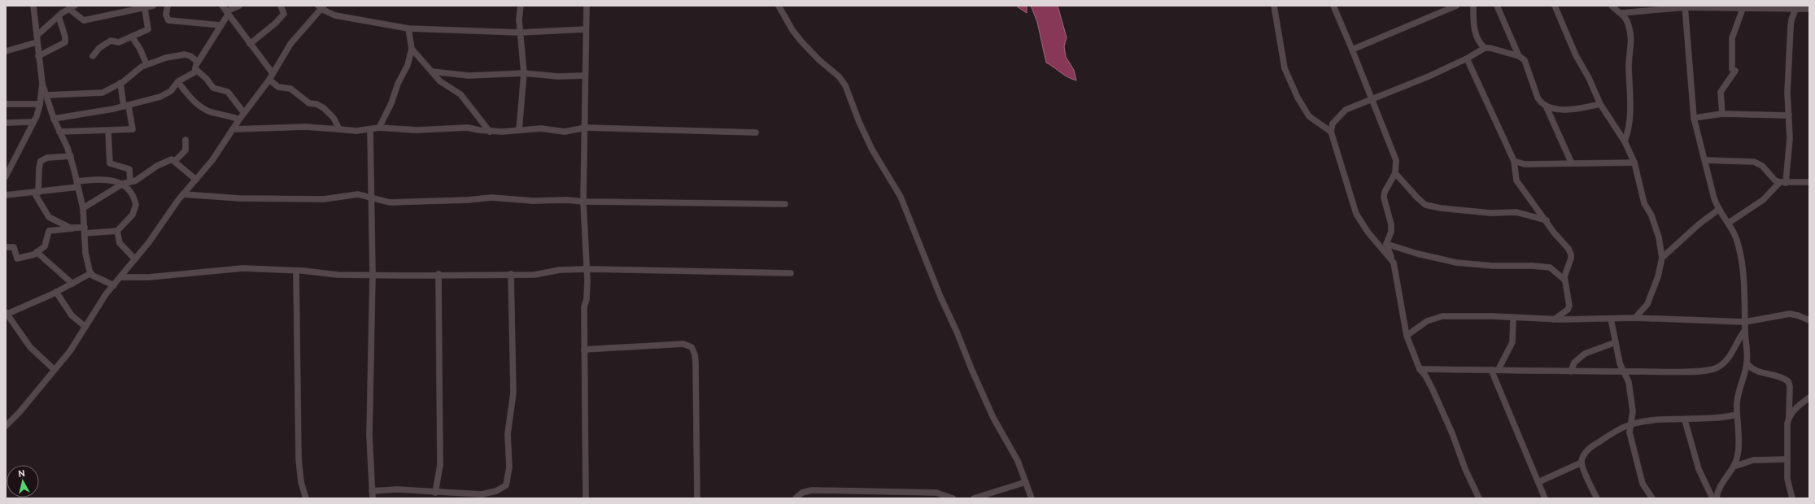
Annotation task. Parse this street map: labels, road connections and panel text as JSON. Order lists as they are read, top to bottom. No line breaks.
{"north":"top"}
